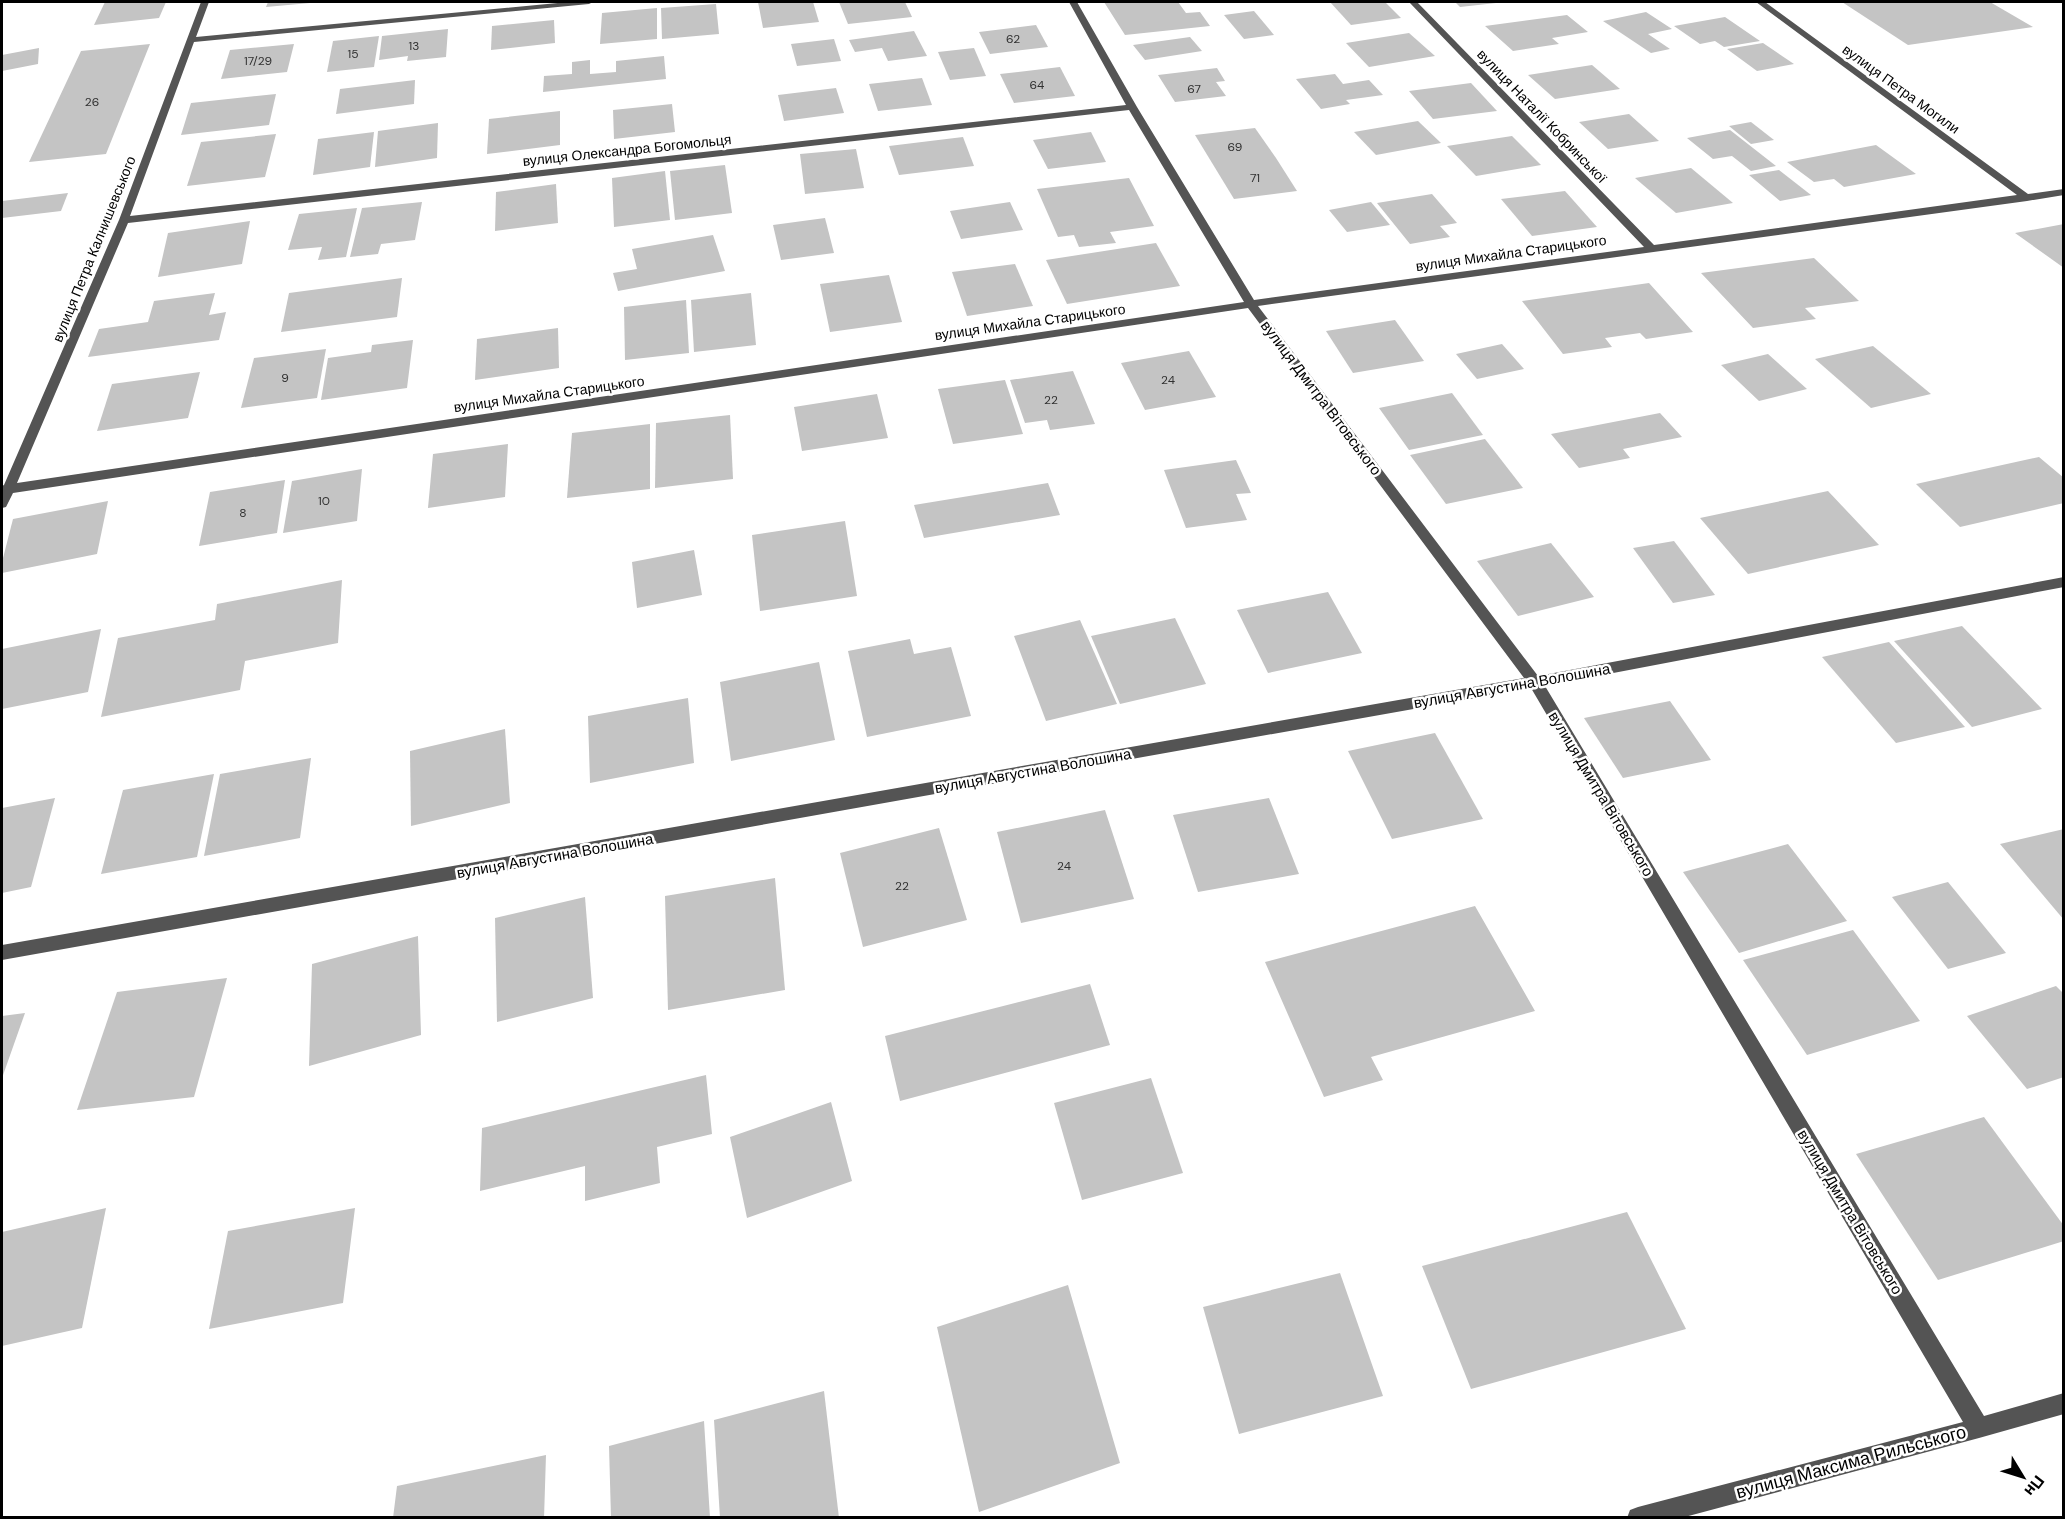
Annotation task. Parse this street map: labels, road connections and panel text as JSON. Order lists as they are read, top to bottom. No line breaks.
{"streets":{"street":["вулиця Петра Могили","вулиця Наталії Кобринської","вулиця Олександра Богомольця","вулиця Петра Калнишевського","вулиця Михайла Старицького","вулиця Дмитра Вітовського","вулиця Августина Волошина","вулиця Максима Рильського"]},"crossings":[["вулиця Петра Могили","вулиця Михайла Старицького"],["вулиця Наталії Кобринської","вулиця Михайла Старицького"],["вулиця Олександра Богомольця","вулиця Петра Калнишевського"],["вулиця Олександра Богомольця","вулиця Дмитра Вітовського"],["вулиця Петра Калнишевського","вулиця Михайла Старицького"],["вулиця Михайла Старицького","вулиця Дмитра Вітовського"],["вулиця Дмитра Вітовського","вулиця Августина Волошина"],["вулиця Дмитра Вітовського","вулиця Максима Рильського"]],"house_numbers":["62","13","15","17/29","64","67","26","69","71","9","24","22","10","8","24","22"],"north":"bottom right"}
